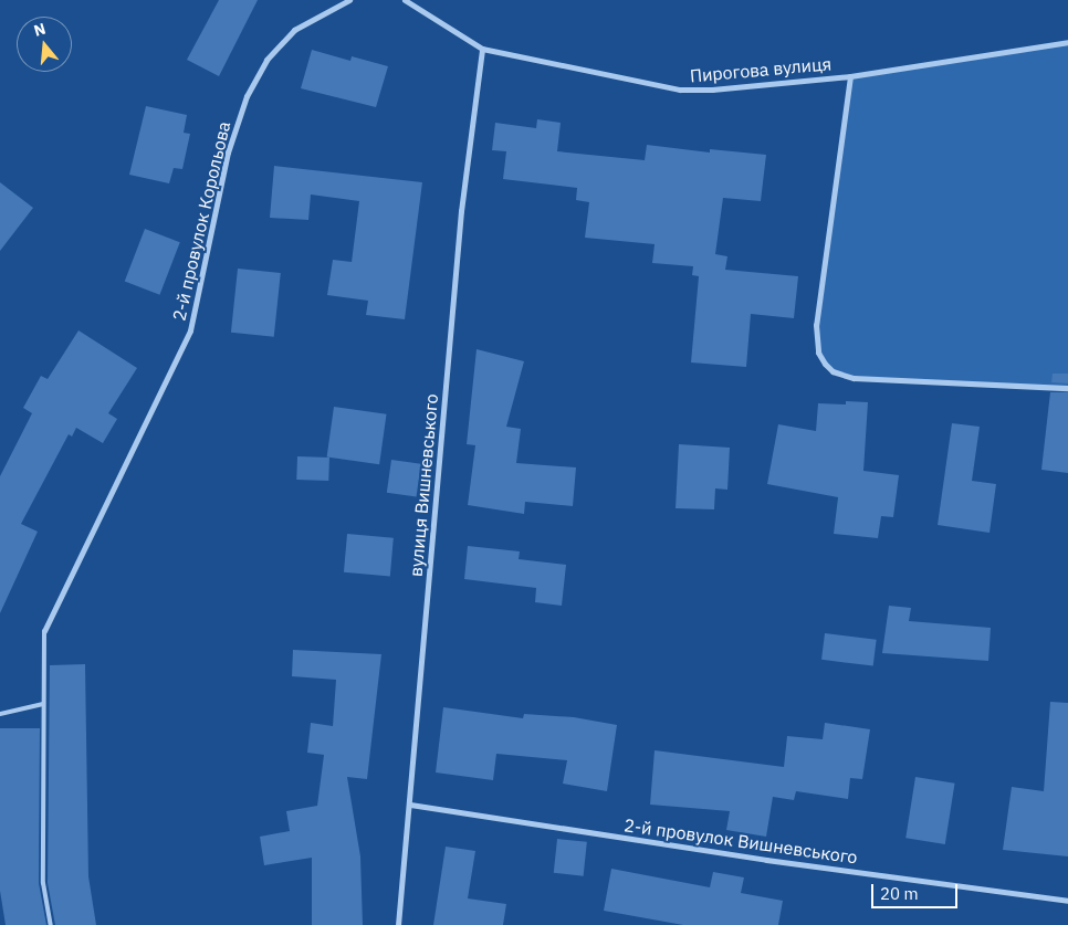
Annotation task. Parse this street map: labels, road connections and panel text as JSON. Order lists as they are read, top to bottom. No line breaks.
{"streets":{"street":["Пирогова вулиця","2-й провулок Корольова","вулиця Вишневського","2-й провулок Вишневського"]},"crossings":[["Пирогова вулиця","вулиця Вишневського"],["вулиця Вишневського","2-й провулок Вишневського"]],"scale_bar":"20 m","north":"top"}
